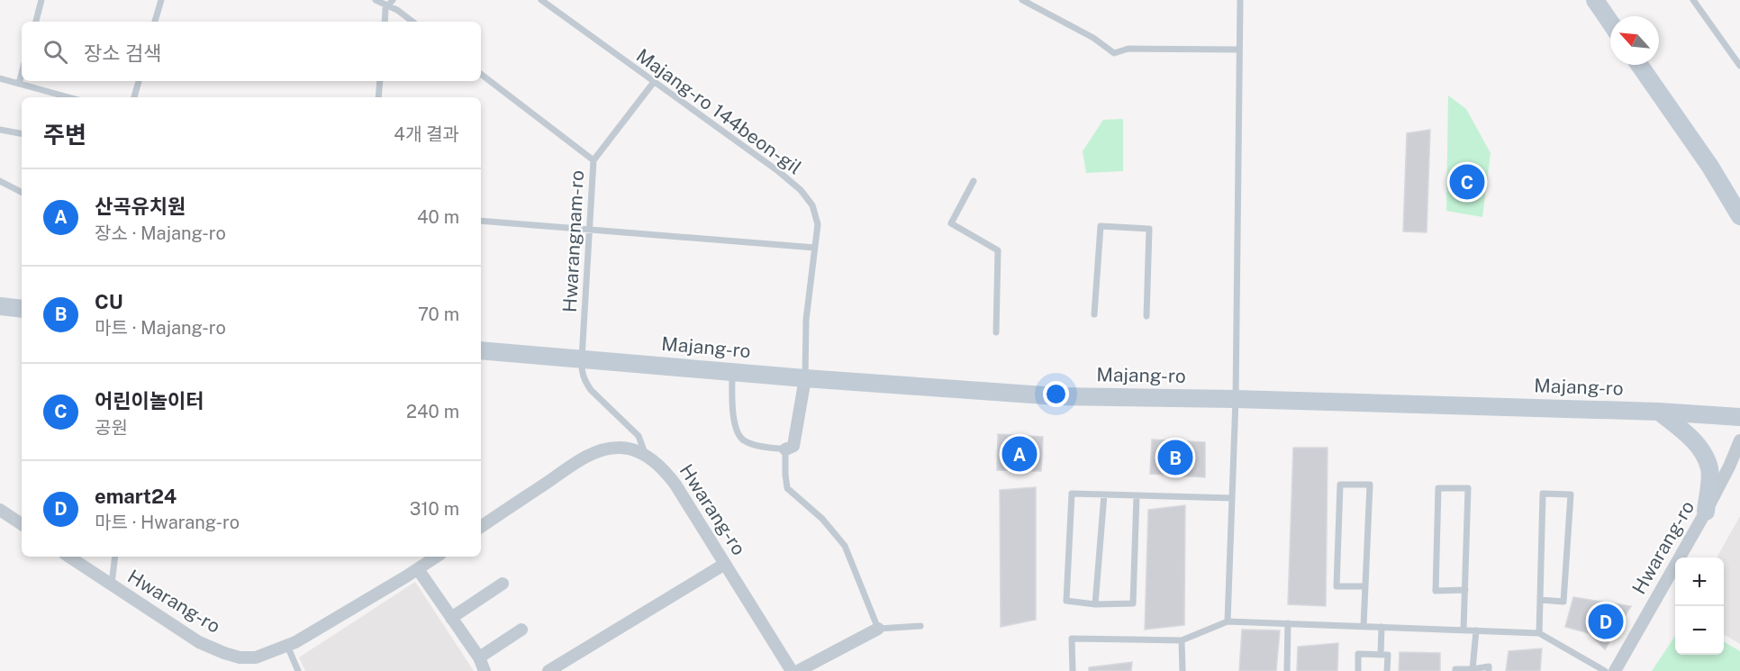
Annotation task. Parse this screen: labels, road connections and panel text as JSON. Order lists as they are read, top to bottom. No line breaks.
{"streets":{"main road":["Majang-ro"],"street":["Hwarang-ro"],"lane":["Majang-ro 144beon-gil","Hwarangnam-ro"]},"crossings":[["Majang-ro 144beon-gil","Hwarangnam-ro"],["Majang-ro 144beon-gil","Majang-ro"],["Hwarangnam-ro","Majang-ro"],["Hwarangnam-ro","Hwarang-ro"]],"north":"top left","page":{"search":"장소 검색","heading":["주변","4개 결과"],"pins":["C","A","B","D"],"list":[{"mark":"A","name":"산곡유치원","note":"장소 · Majang-ro","value":"40 m"},{"mark":"B","name":"CU","note":"마트 · Majang-ro","value":"70 m"},{"mark":"C","name":"어린이놀이터","note":"공원","value":"240 m"},{"mark":"D","name":"emart24","note":"마트 · Hwarang-ro","value":"310 m"}],"map_buttons":["+","−"]}}
